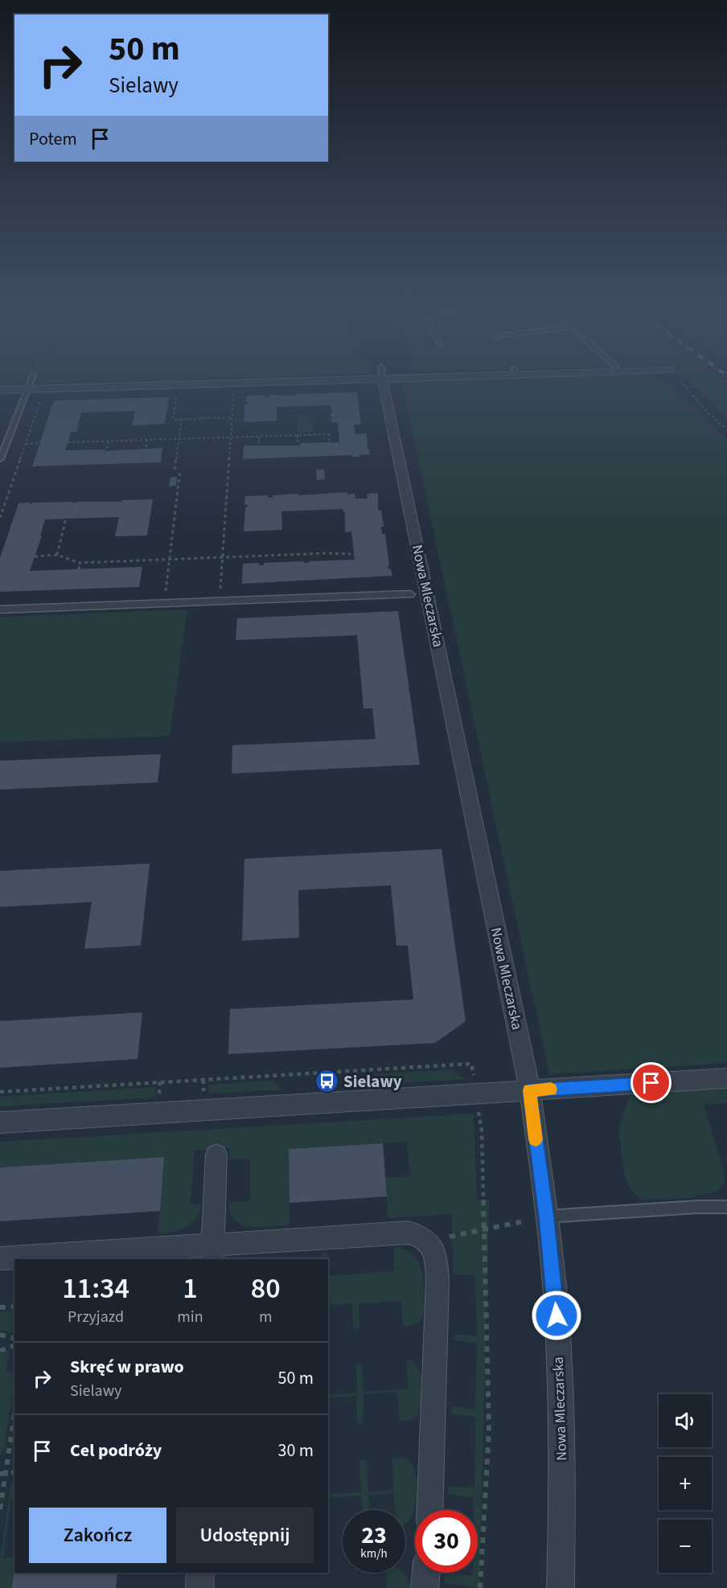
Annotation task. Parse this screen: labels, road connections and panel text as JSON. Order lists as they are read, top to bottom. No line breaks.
{"streets":{"street":["Nowa Mleczarska"]},"places":{"bus stop":["Sielawy"]},"page":{"turn":["50 m","Sielawy"],"then":"Potem","eta":["11:34","Przyjazd","1","min","80","m"],"list":[{"name":"Skręć w prawo","note":"Sielawy","value":"50 m"},{"name":"Cel podróży","value":"30 m"}],"map_buttons":["+","−"],"buttons":["Zakończ","Udostępnij"],"speed":"23 km/h","limit":"30"}}
